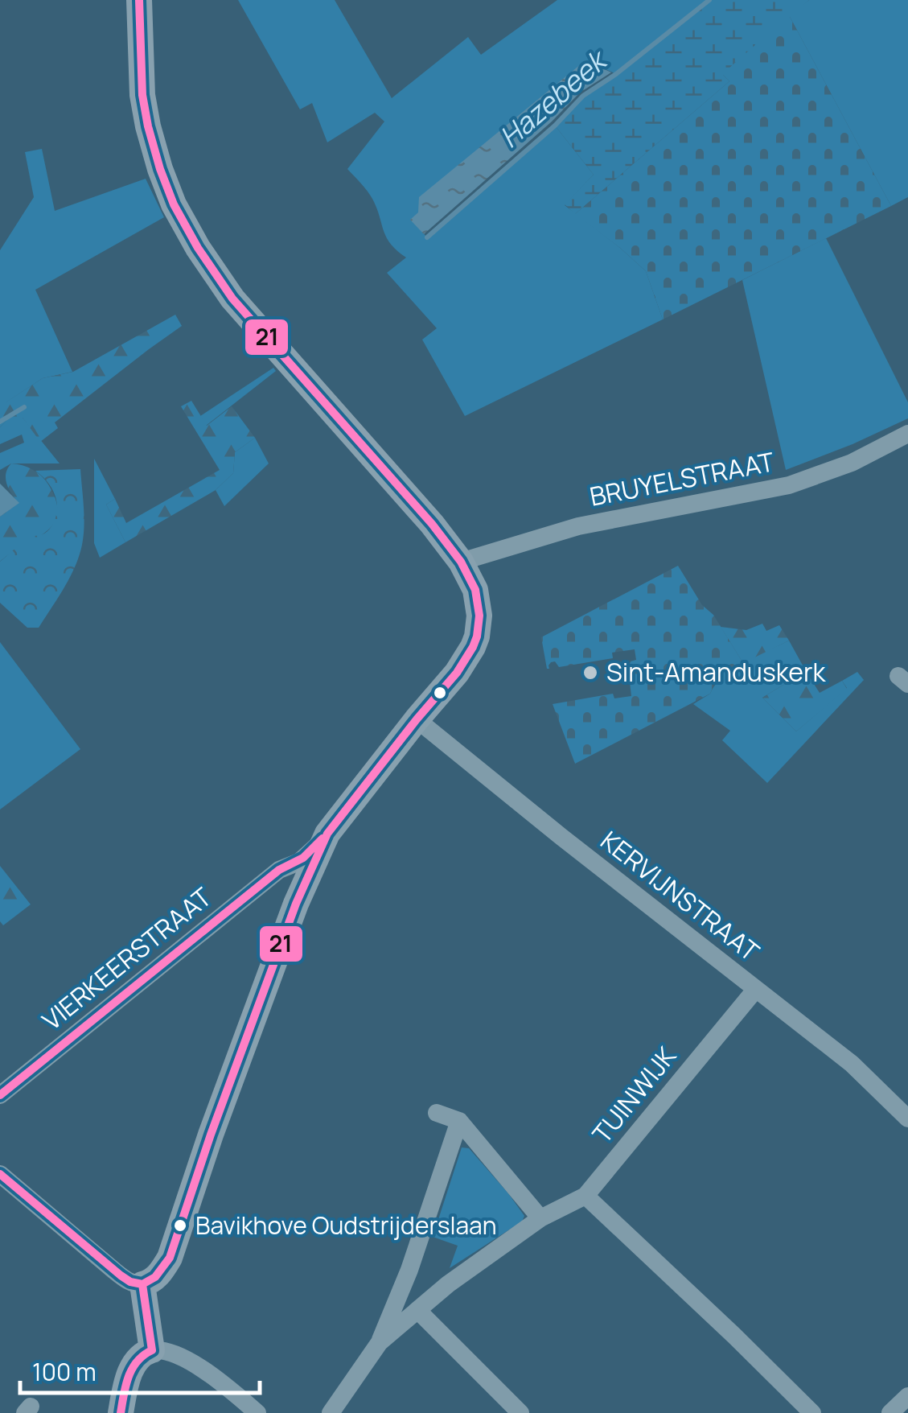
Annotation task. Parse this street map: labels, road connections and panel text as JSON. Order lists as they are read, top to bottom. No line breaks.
{"streets":{"street":["BRUYELSTRAAT","KERVIJNSTRAAT","VIERKEERSTRAAT","TUINWIJK"]},"crossings":[["KERVIJNSTRAAT","TUINWIJK"]],"water":["Hazebeek"],"places":["Sint-Amanduskerk","Bavikhove Oudstrijderslaan"],"lines":["transit line 21"],"scale_bar":"100 m"}
